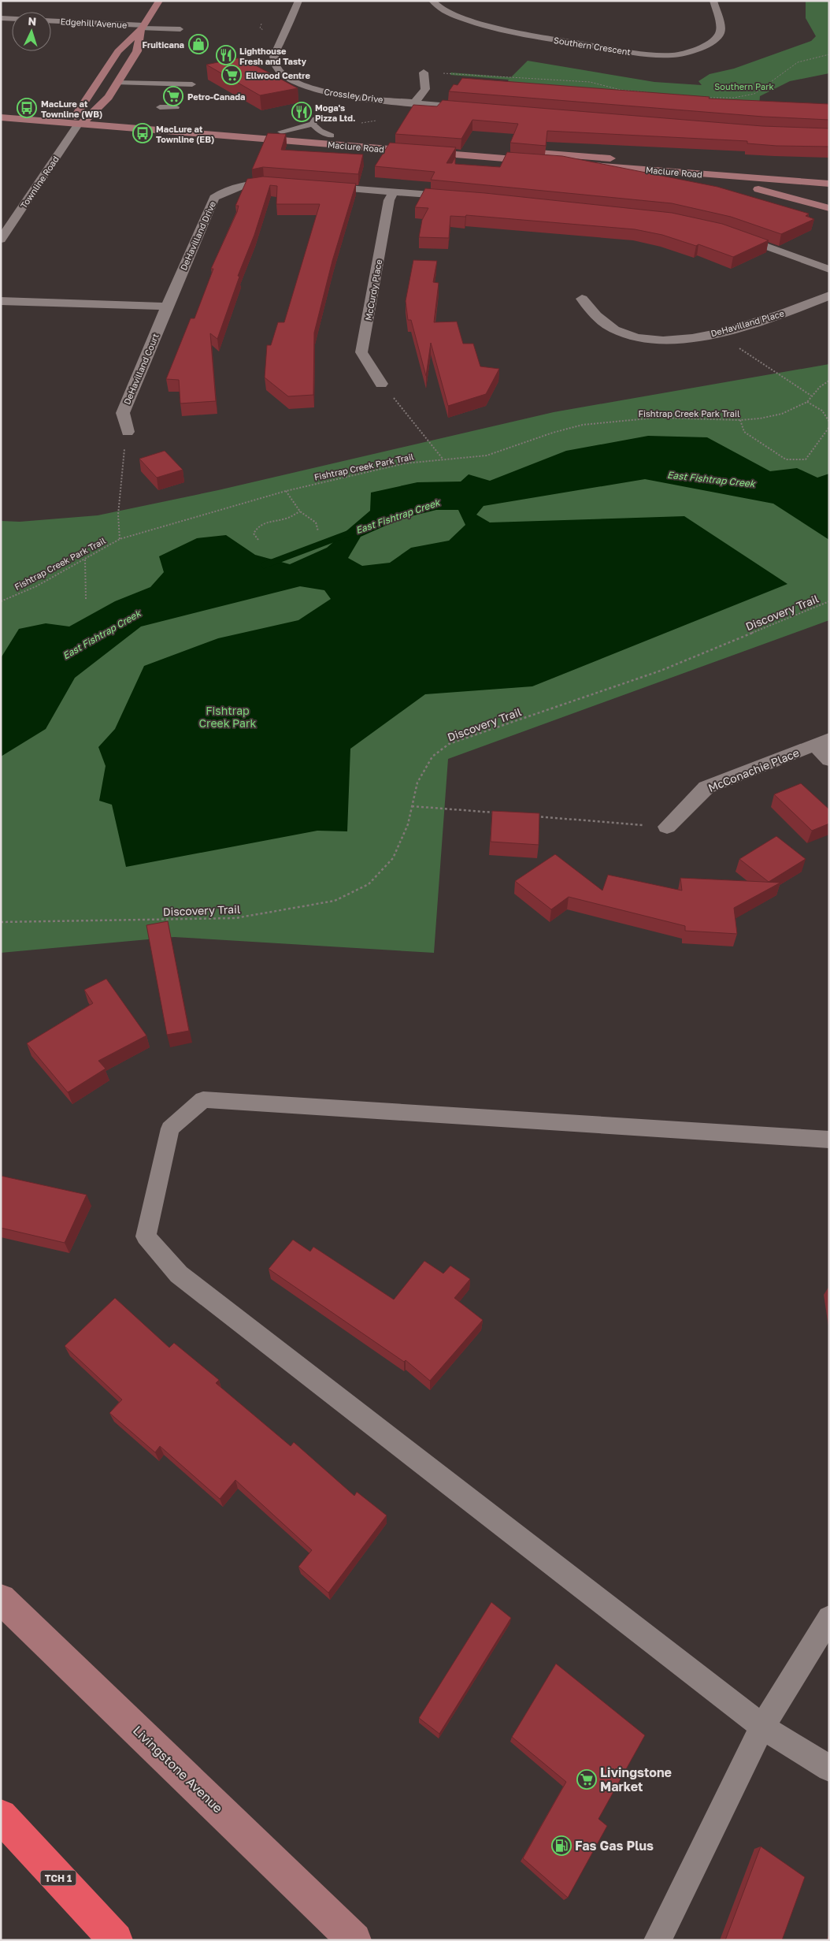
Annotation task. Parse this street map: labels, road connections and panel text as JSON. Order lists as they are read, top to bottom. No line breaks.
{"streets":{"highway":["TCH 1"],"main road":["Maclure Road","Townline Road","Livingstone Avenue"],"street":["Edgehill Avenue","Southern Crescent","Crossley Drive","DeHavilland Drive","McCurdy Place","DeHavilland Place","DeHavilland Court","McConachie Place"],"path":["Fishtrap Creek Park Trail","Discovery Trail"]},"crossings":[["Edgehill Avenue","Townline Road"],["Maclure Road","Townline Road"],["DeHavilland Drive","DeHavilland Court"]],"water":["East Fishtrap Creek"],"parks":["Southern Park","Fishtrap Creek Park"],"places":{"shop":["Fruiticana"],"restaurant":["Lighthouse Fresh and Tasty","Moga's Pizza Ltd."],"supermarket":["Ellwood Centre","Petro-Canada","Livingstone Market"],"bus stop":["MacLure at Townline (WB)","MacLure at Townline (EB)"],"fuel station":["Fas Gas Plus"]},"north":"top"}
